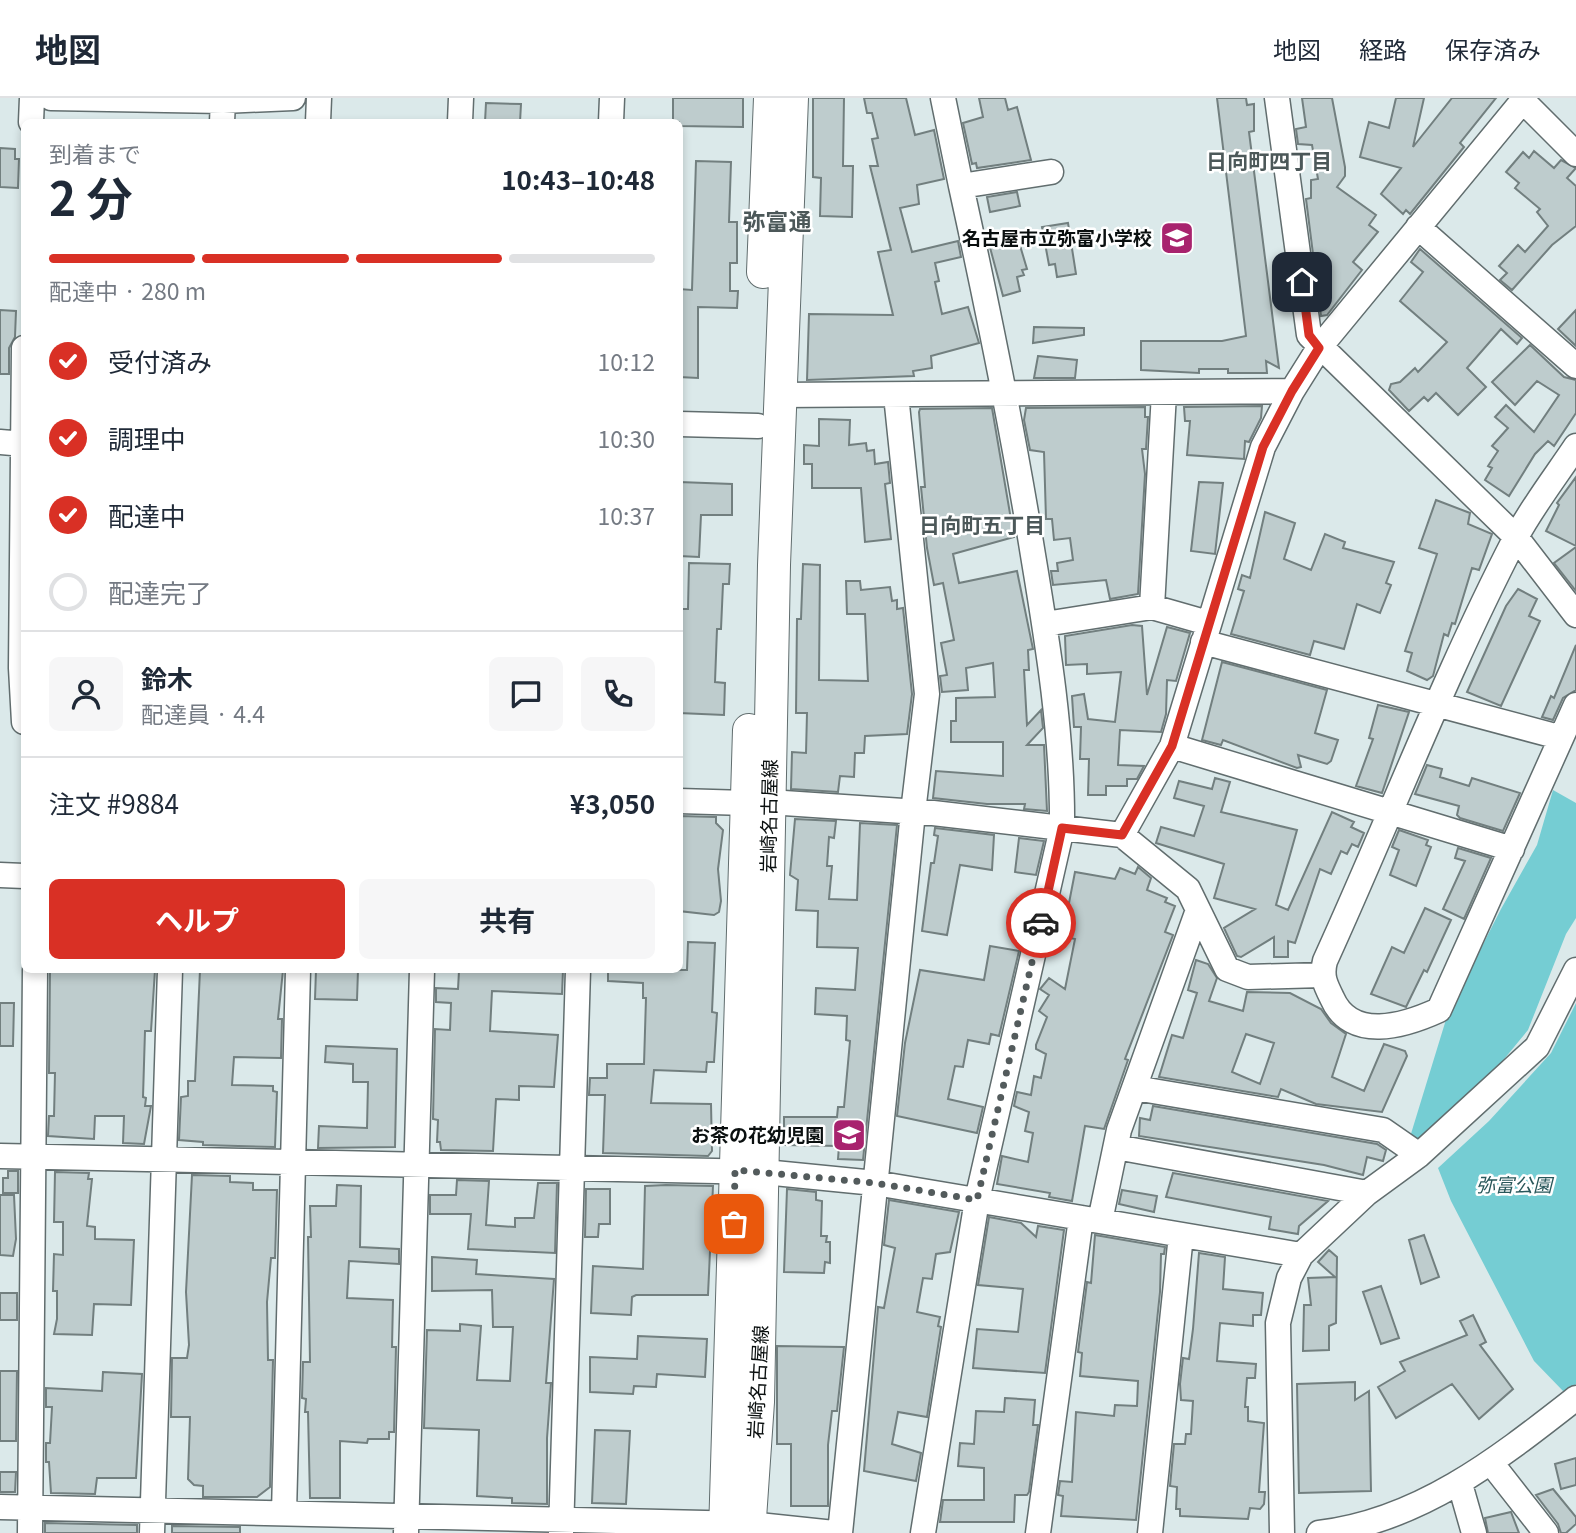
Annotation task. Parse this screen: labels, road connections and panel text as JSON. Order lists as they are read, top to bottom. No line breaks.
{"streets":{"main road":["岩崎名古屋線"]},"districts":["日向町四丁目","弥富通","日向町五丁目"],"parks":["弥富公園"],"places":{"school or university":["名古屋市立弥富小学校","お茶の花幼児園"]},"page":{"header":"地図","nav":["地図","経路","保存済み"],"heading":["2 分","到着まで","10:43–10:48"],"panel":["鈴木","配達員 · 4.4","注文 #9884","¥3,050"],"bar":"配達中 · 280 m","list":[["受付済み","10:12"],["調理中","10:30"],["配達中","10:37"],"配達完了"],"buttons":["ヘルプ","共有"]}}
